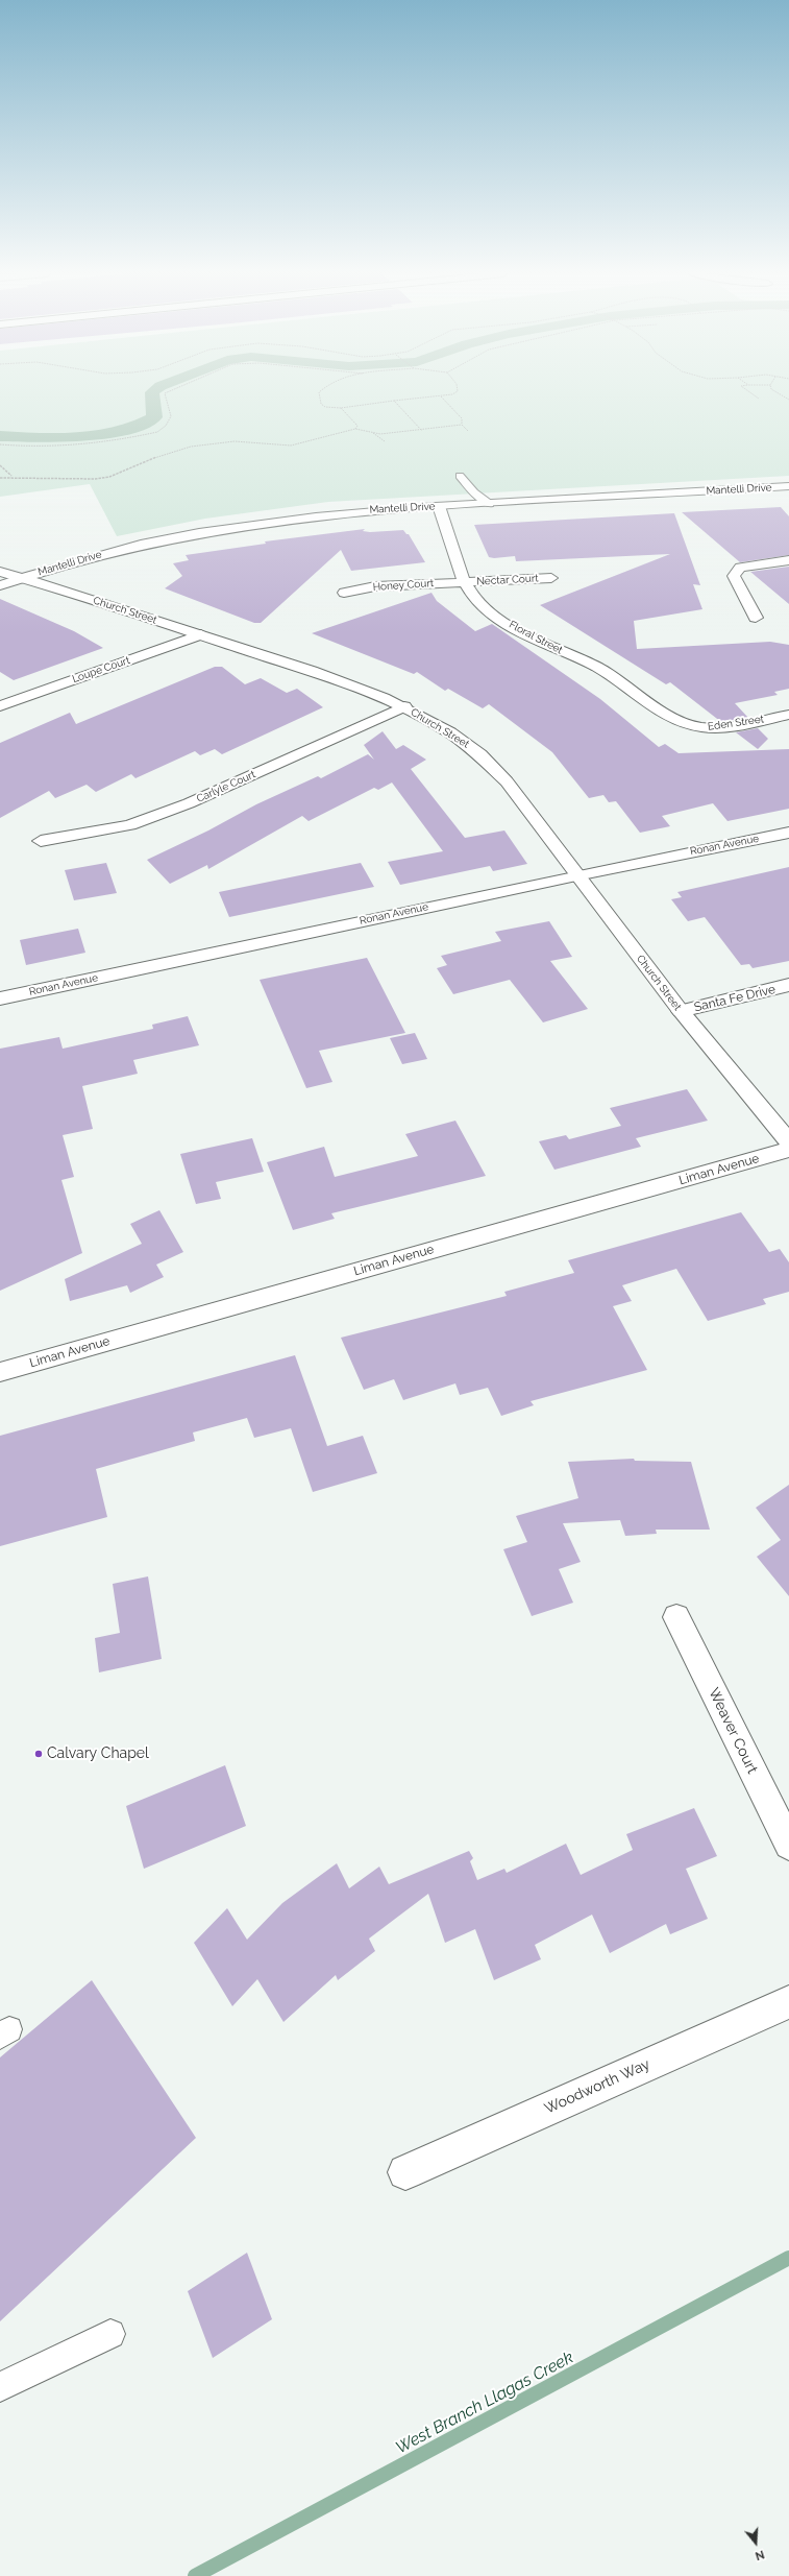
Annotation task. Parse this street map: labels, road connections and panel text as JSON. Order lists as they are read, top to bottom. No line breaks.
{"streets":{"street":["Mantelli Drive","Nectar Court","Honey Court","Church Street","Floral Street","Loupe Court","Eden Street","Carlyle Court","Ronan Avenue","Santa Fe Drive","Liman Avenue","Weaver Court","Woodworth Way"]},"crossings":[["Mantelli Drive","Church Street"],["Mantelli Drive","Floral Street"],["Nectar Court","Honey Court"],["Nectar Court","Floral Street"],["Honey Court","Floral Street"],["Church Street","Loupe Court"],["Church Street","Carlyle Court"],["Church Street","Ronan Avenue"],["Church Street","Santa Fe Drive"],["Floral Street","Eden Street"]],"water":["West Branch Llagas Creek"],"places":["Calvary Chapel"],"north":"bottom"}
